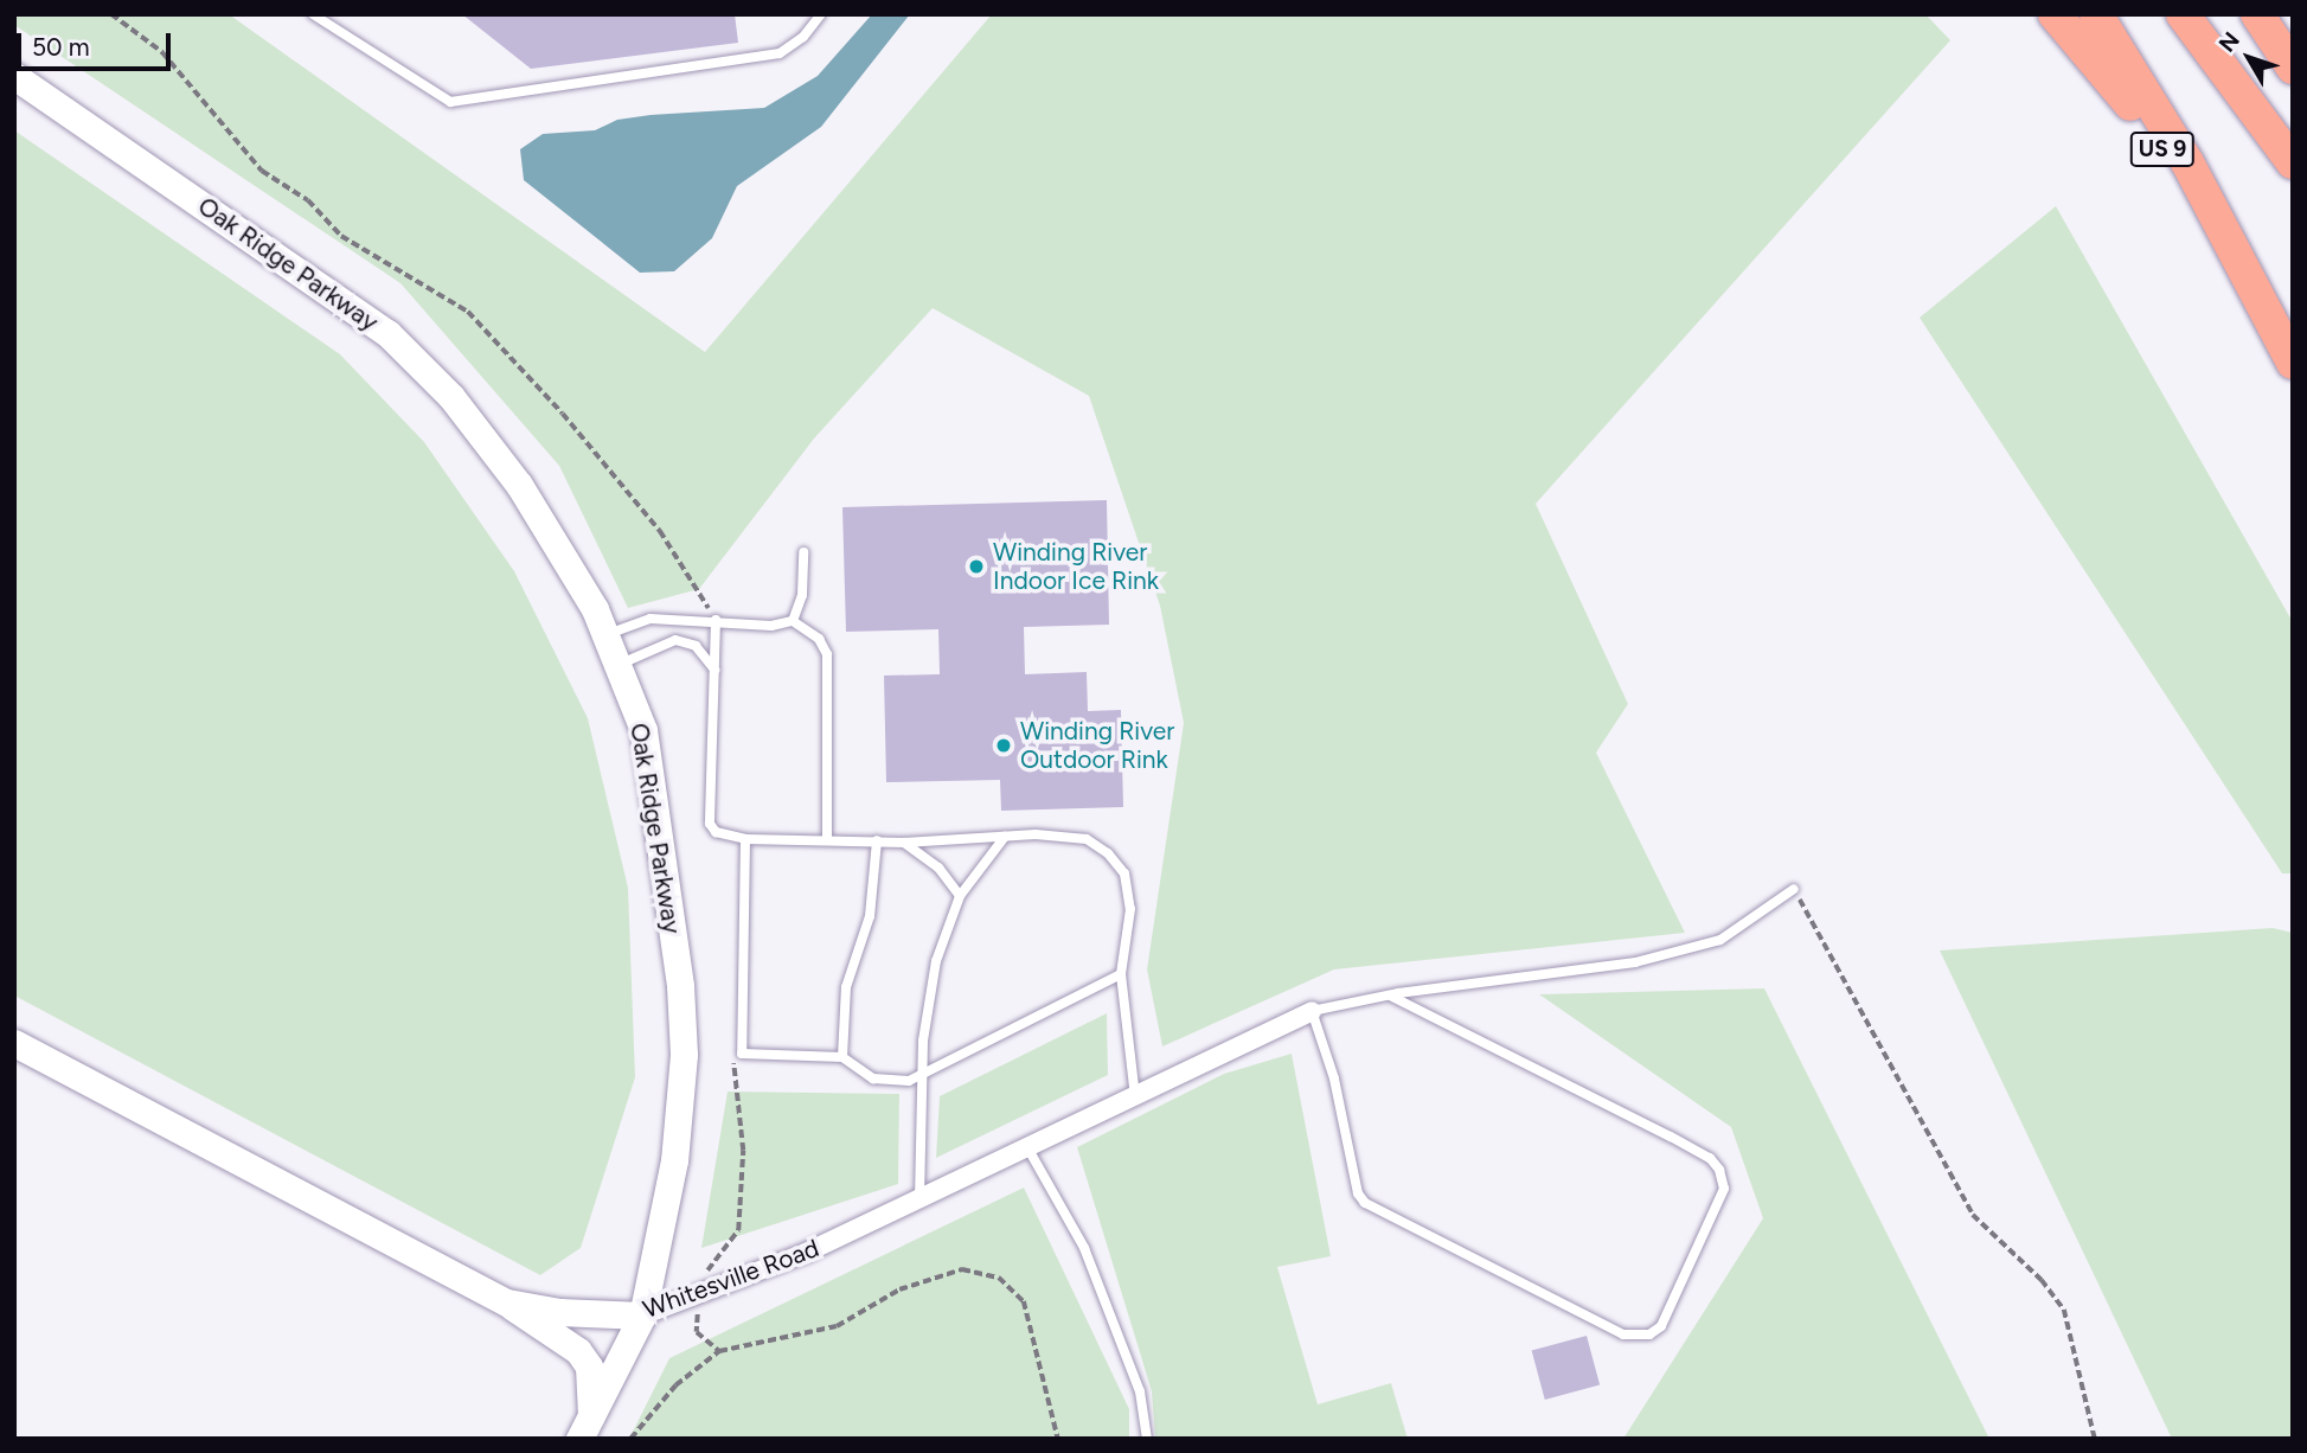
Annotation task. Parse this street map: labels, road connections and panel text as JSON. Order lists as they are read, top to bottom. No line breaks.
{"streets":{"highway":["US 9"],"street":["Oak Ridge Parkway","Whitesville Road"]},"crossings":[["Oak Ridge Parkway","Whitesville Road"]],"places":["Winding River Indoor Ice Rink","Winding River Outdoor Rink"],"scale_bar":"50 m","north":"top left"}
